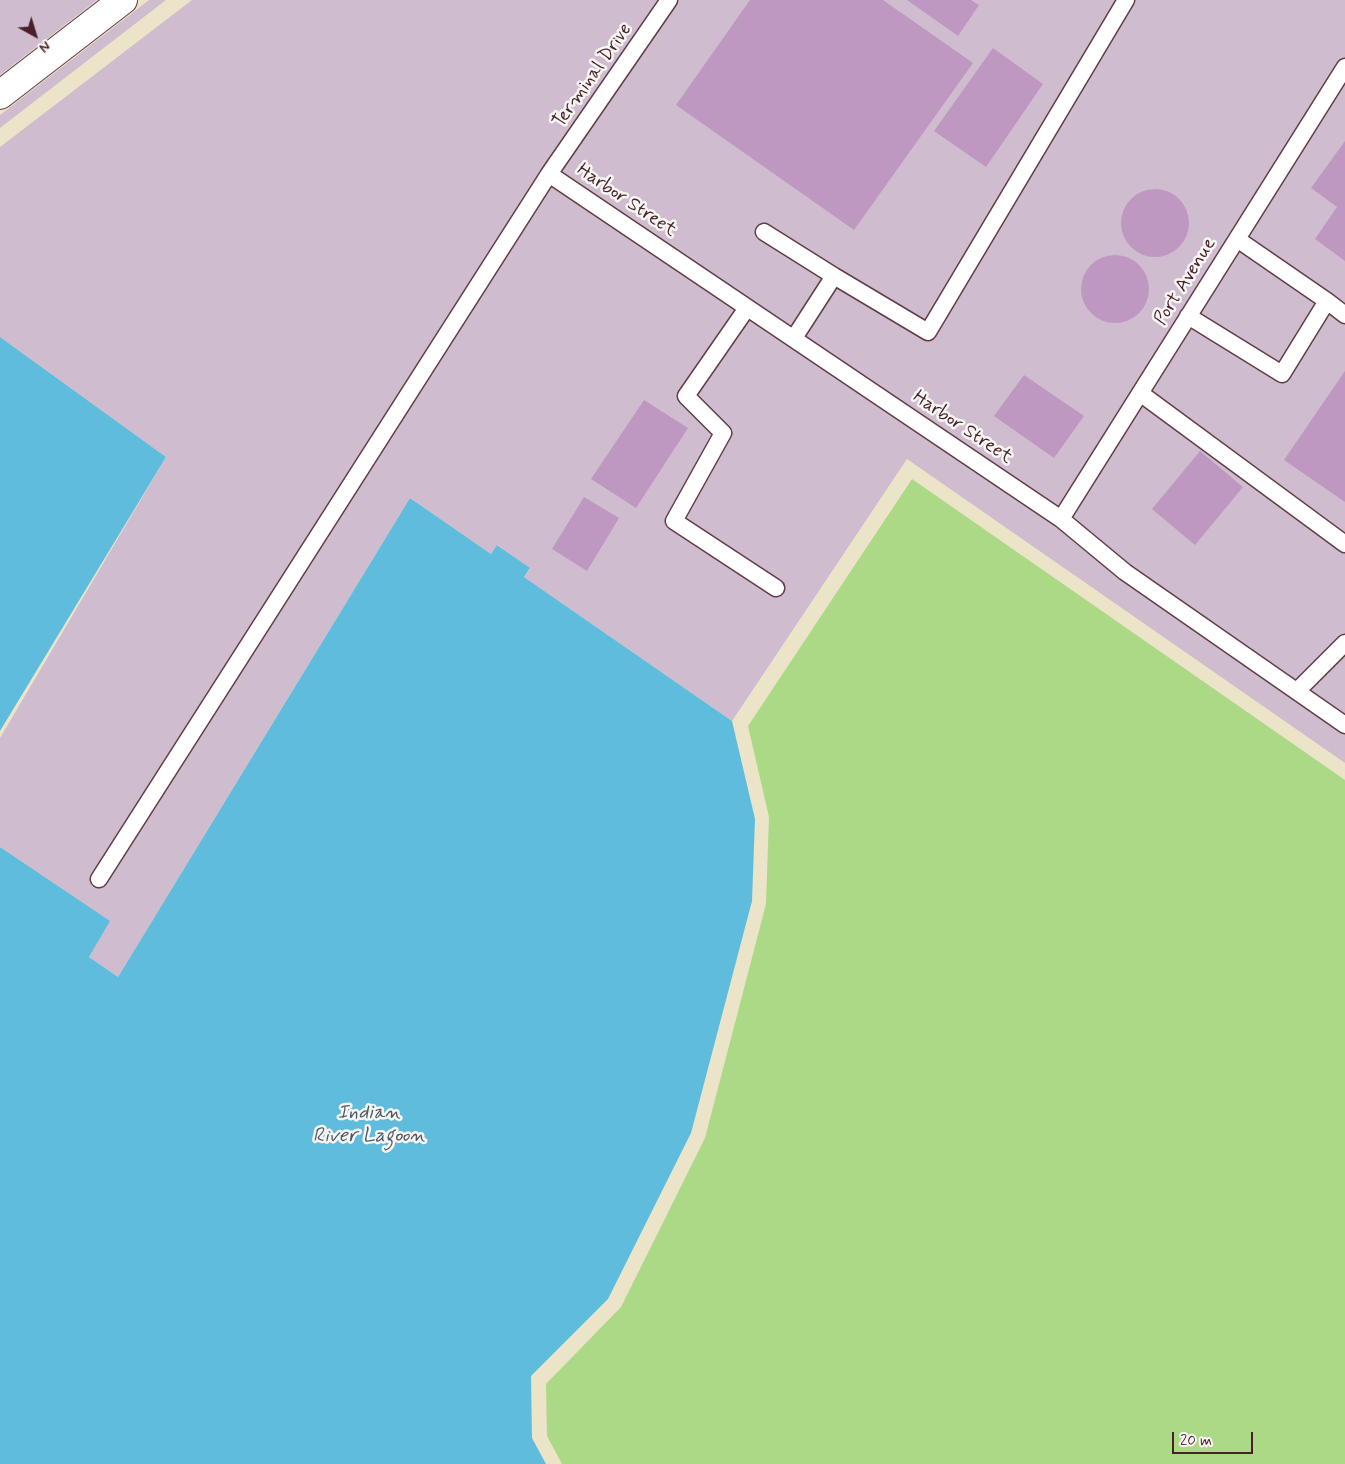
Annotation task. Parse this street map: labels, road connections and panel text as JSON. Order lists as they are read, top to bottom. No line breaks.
{"streets":{"lane":["Terminal Drive","Harbor Street","Port Avenue"]},"crossings":[["Terminal Drive","Harbor Street"],["Harbor Street","Port Avenue"]],"water":["Indian River Lagoon"],"scale_bar":"20 m","north":"bottom right"}
